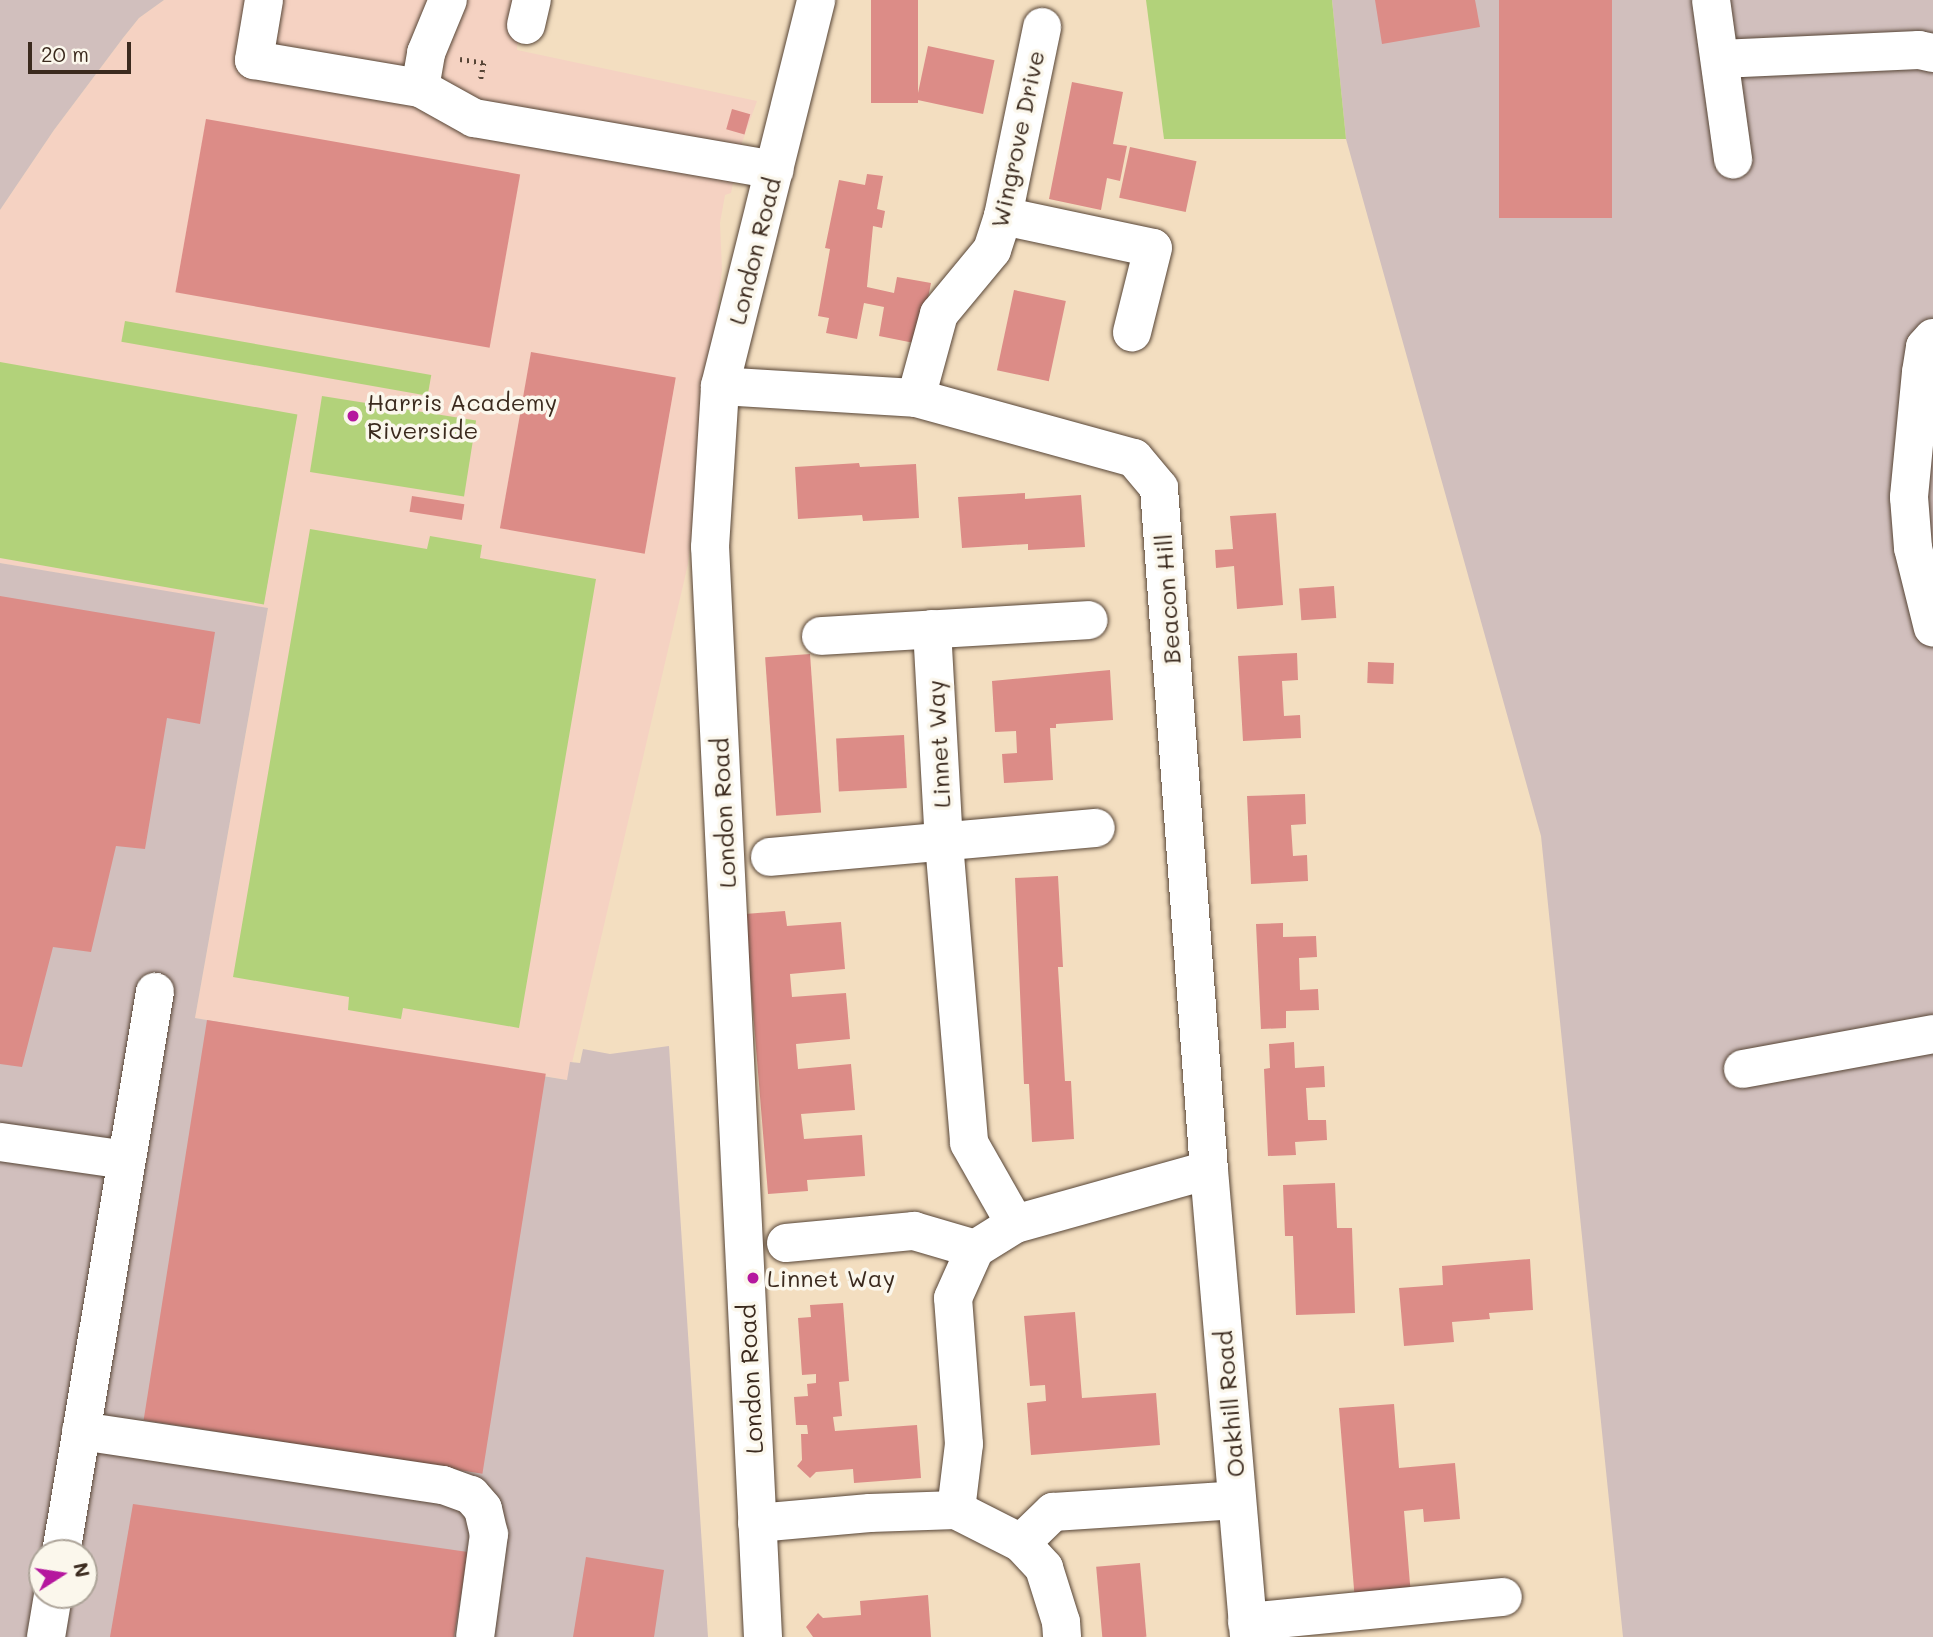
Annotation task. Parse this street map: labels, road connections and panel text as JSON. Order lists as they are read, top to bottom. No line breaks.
{"streets":{"street":["Wingrove Drive","London Road","Beacon Hill","Linnet Way","Oakhill Road"]},"crossings":[["Wingrove Drive","Beacon Hill"],["London Road","Beacon Hill"],["Beacon Hill","Oakhill Road"]],"places":["Harris Academy Riverside","Linnet Way"],"scale_bar":"20 m","north":"right"}
